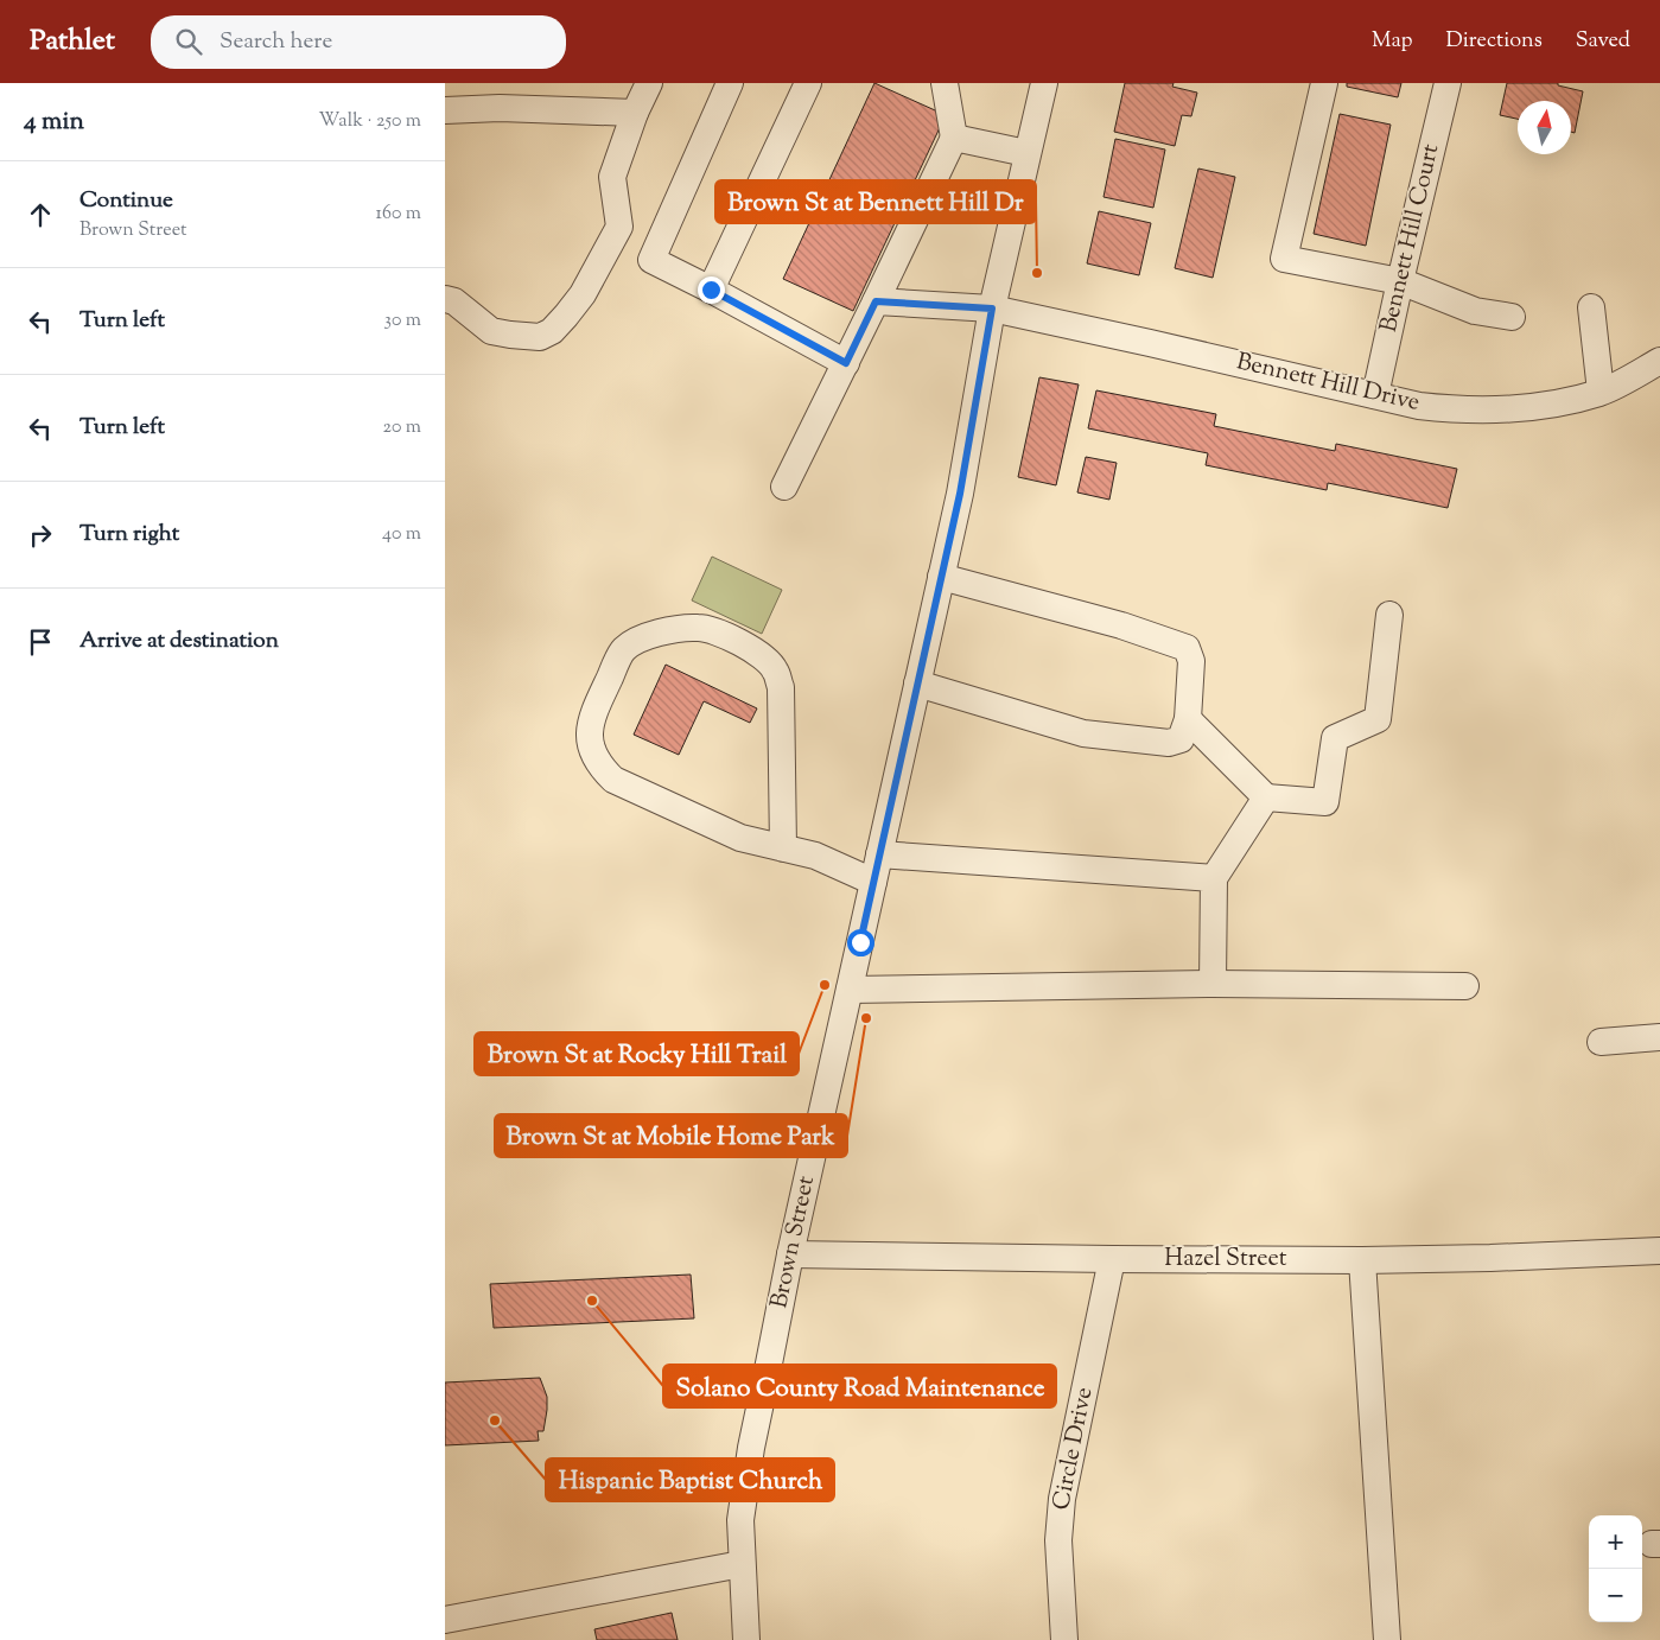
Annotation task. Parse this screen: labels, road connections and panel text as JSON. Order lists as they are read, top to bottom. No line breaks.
{"streets":{"street":["Bennett Hill Court","Bennett Hill Drive","Brown Street","Hazel Street","Circle Drive"]},"crossings":[["Bennett Hill Court","Bennett Hill Drive"],["Bennett Hill Drive","Brown Street"],["Brown Street","Hazel Street"],["Hazel Street","Circle Drive"]],"places":["Brown St at Bennett Hill Dr","Brown St at Rocky Hill Trail","Brown St at Mobile Home Park","Solano County Road Maintenance","Hispanic Baptist Church"],"north":"top","page":{"header":"Pathlet","search":"Search here","nav":["Map","Directions","Saved"],"heading":["4 min","Walk · 250 m"],"list":[["Continue","Brown Street","160 m"],["Turn left","30 m"],["Turn left","20 m"],["Turn right","40 m"],"Arrive at destination"],"map_buttons":["+","−"]}}
